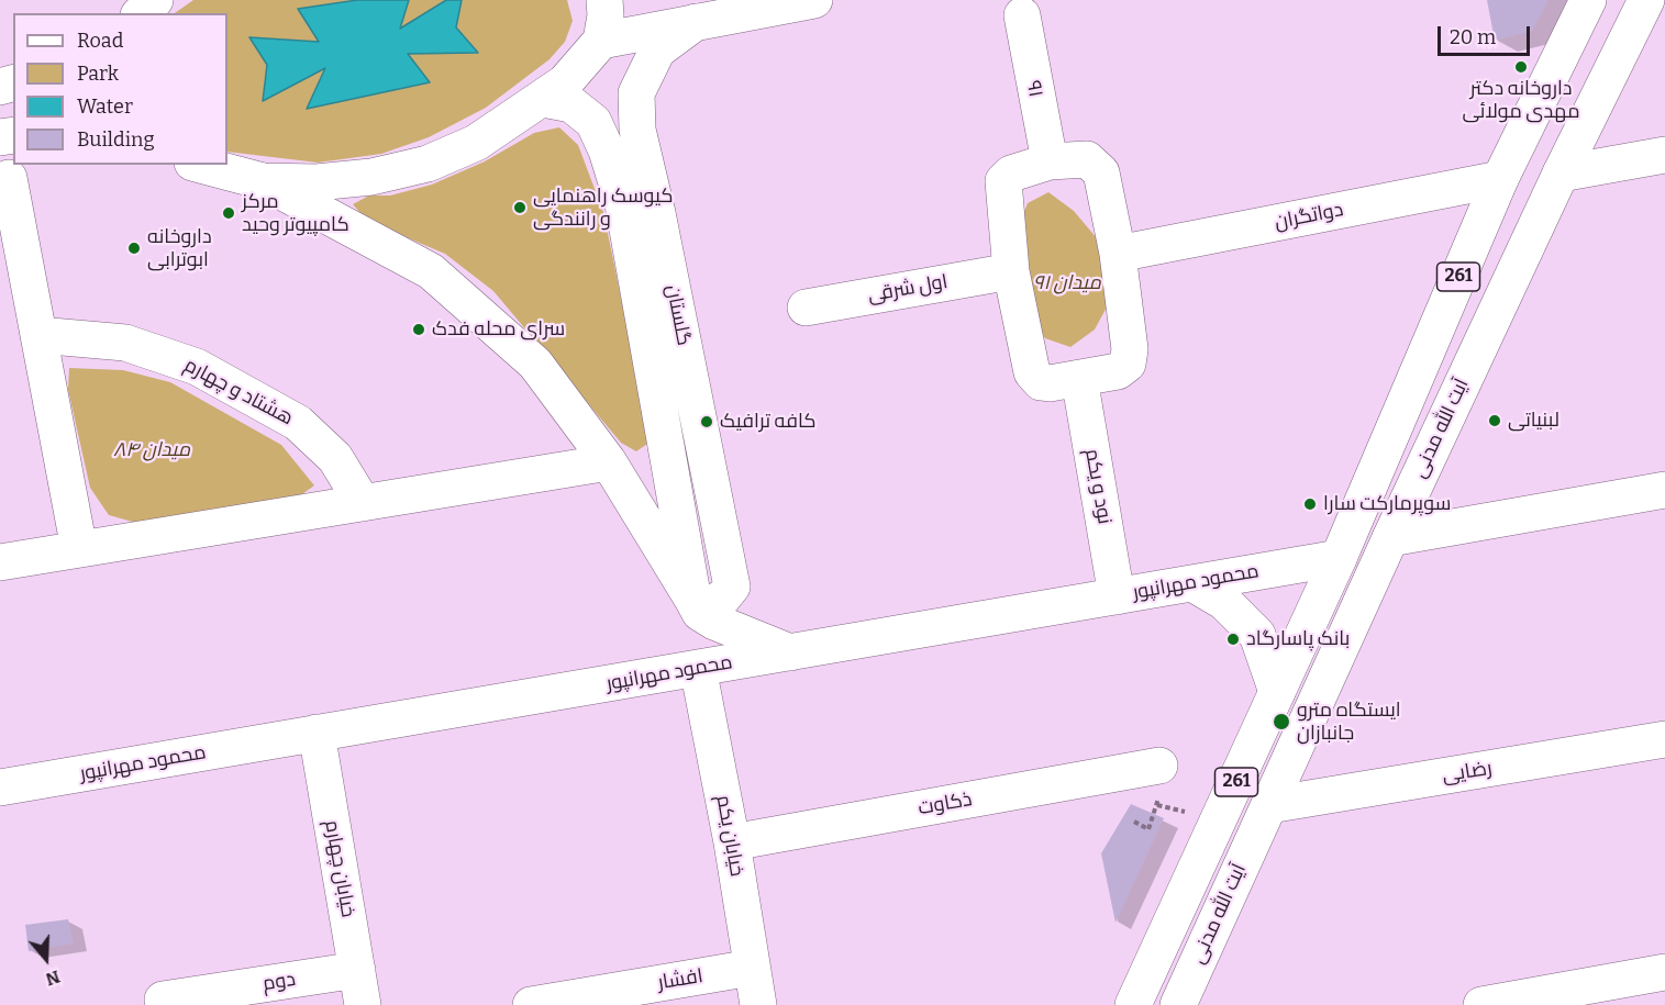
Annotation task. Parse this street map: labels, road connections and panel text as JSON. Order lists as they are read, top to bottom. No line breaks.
{"streets":{"street":["۹۱","دواتگران","261","اول شرقی","گلستان","هشتاد و چهارم","آیت الله مدنی","نود و یکم","محمود مهرانپور","رضایی","ذکاوت","خیابان یکم","خیابان چهارم","افشار","دوم"]},"crossings":[["دواتگران","آیت الله مدنی"],["آیت الله مدنی","محمود مهرانپور"],["آیت الله مدنی","رضایی"],["نود و یکم","محمود مهرانپور"],["محمود مهرانپور","خیابان یکم"],["محمود مهرانپور","خیابان چهارم"],["ذکاوت","خیابان یکم"],["خیابان یکم","افشار"],["خیابان چهارم","دوم"]],"parks":["میدان ۹۱","میدان ۸۴"],"places":["داروخانه دکتر مهدی مولائی","کیوسک راهنمایی و رانندگی","مرکز کامپیوتر وحید","داروخانه ابوترابی","سرای محله فدک","لبنیاتی","کافه ترافیک","سوپرمارکت سارا","بانک پاسارگاد","ایستگاه مترو جانبازان"],"legend":["Road","Park","Water","Building"],"scale_bar":"20 m","north":"bottom"}
